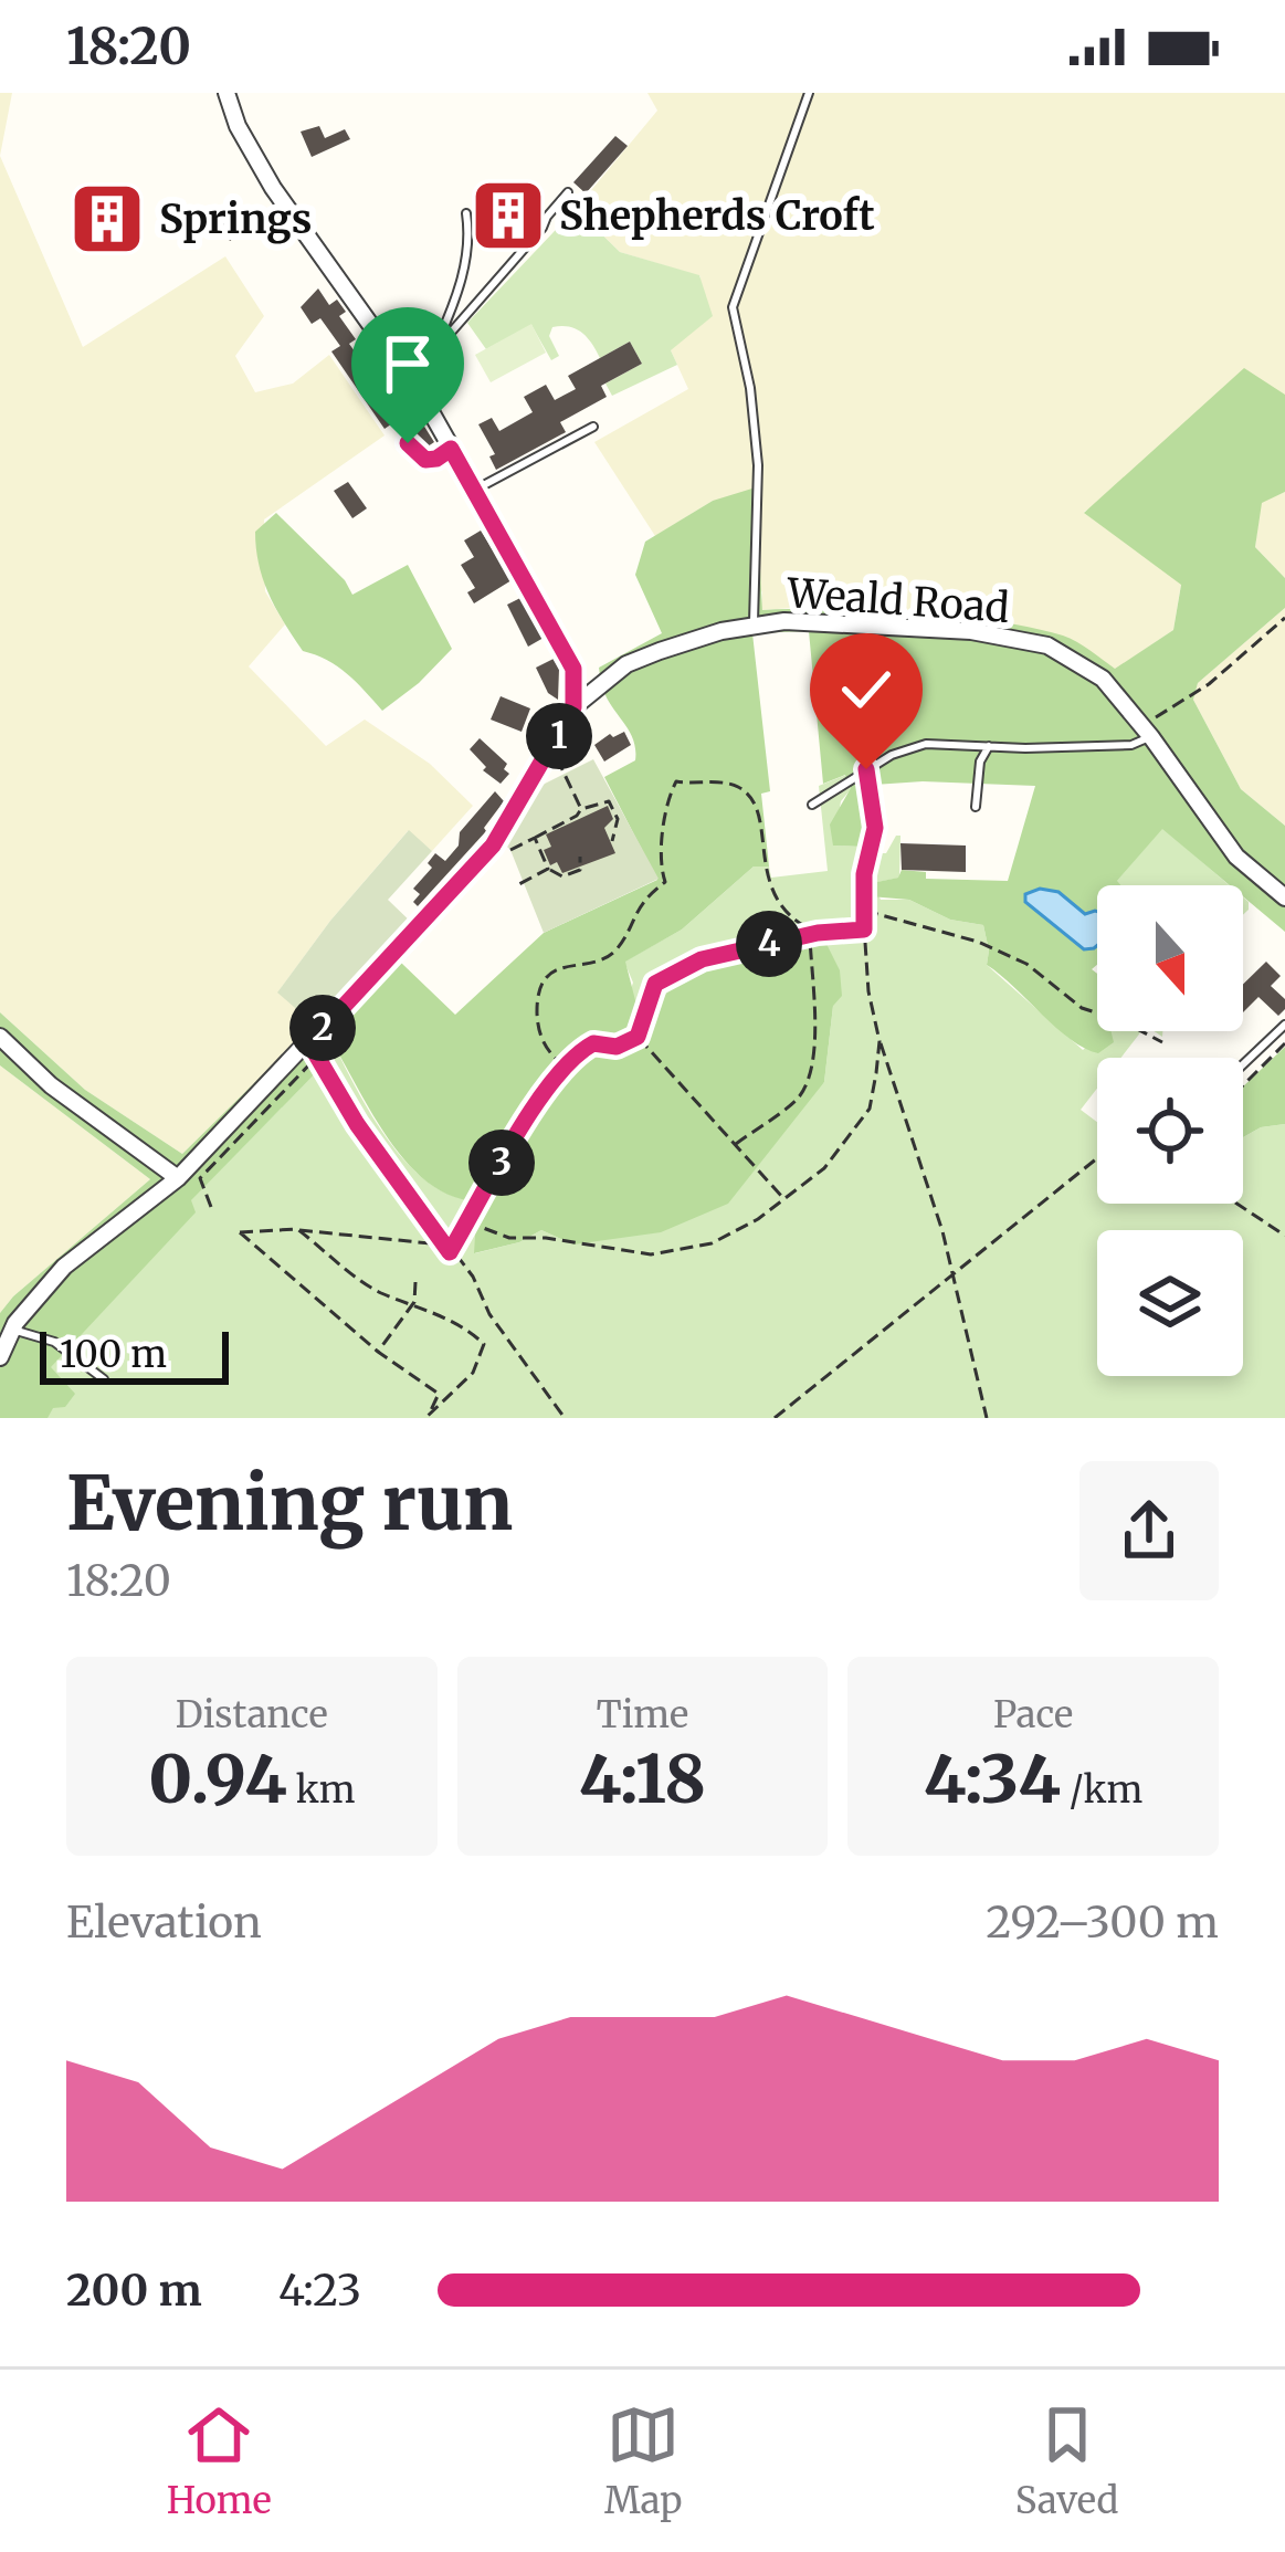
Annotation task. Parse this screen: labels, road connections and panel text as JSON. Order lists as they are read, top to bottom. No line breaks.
{"streets":{"street":["Weald Road"]},"places":{"building":["Shepherds Croft","Springs"]},"scale_bar":"100 m","north":"bottom","page":{"status":"18:20","pins":["1","4","2","3"],"scale":"100 m","heading":["Evening run","18:20"],"stats":[["Distance","0.94 km"],["Time","4:18"],["Pace","4:34 /km"]],"chart":["Elevation","292–300 m"],"list":[{"name":"200 m","note":"4:23"}],"tabs":["Home","Map","Saved"]}}
